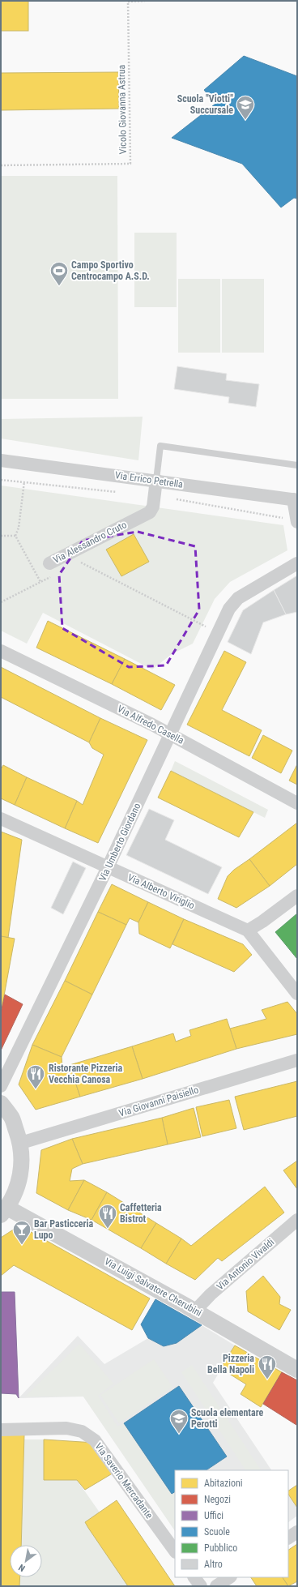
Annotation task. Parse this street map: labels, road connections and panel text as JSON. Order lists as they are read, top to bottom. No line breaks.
{"streets":{"street":["Via Errico Petrella","Via Alessandro Cruto","Via Alfredo Casella","Via Umberto Giordano","Via Alberto Viriglio","Via Giovanni Paisiello","Via Antonio Vivaldi","Via Luigi Salvatore Cherubini","Via Saverio Mercadante"],"path":["Vicolo Giovanna Astrua"]},"crossings":[["Via Errico Petrella","Via Alessandro Cruto"],["Via Alfredo Casella","Via Umberto Giordano"],["Via Umberto Giordano","Via Alberto Viriglio"],["Via Antonio Vivaldi","Via Luigi Salvatore Cherubini"]],"places":{"school or university":["Scuola \"Viotti\" Succursale","Scuola elementare Perotti"],"sports":["Campo Sportivo Centrocampo A.S.D."],"restaurant":["Ristorante Pizzeria Vecchia Canosa","Caffetteria Bistrot","Pizzeria Bella Napoli"],"bar":["Bar Pasticceria Lupo"]},"legend":["Abitazioni","Negozi","Uffici","Scuole","Pubblico","Altro"],"north":"bottom left"}
